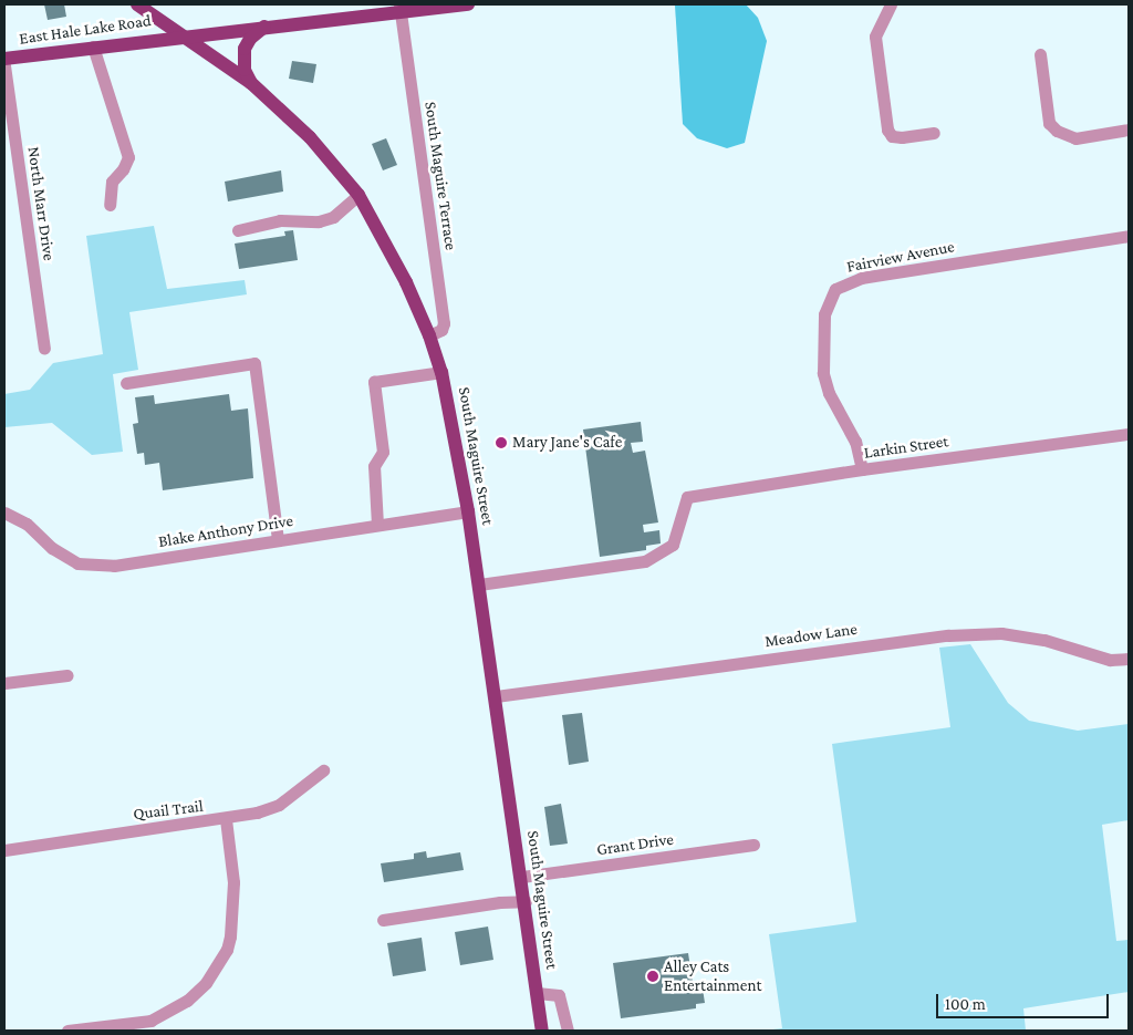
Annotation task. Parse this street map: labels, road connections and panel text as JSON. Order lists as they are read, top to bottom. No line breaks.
{"streets":{"main road":["East Hale Lake Road","South Maguire Street"],"street":["South Maguire Terrace","North Marr Drive","Fairview Avenue","Larkin Street","Blake Anthony Drive","Meadow Lane","Quail Trail","Grant Drive"]},"crossings":[["East Hale Lake Road","South Maguire Terrace"],["East Hale Lake Road","South Maguire Street"],["South Maguire Terrace","South Maguire Street"],["Fairview Avenue","Larkin Street"],["Larkin Street","South Maguire Street"],["South Maguire Street","Blake Anthony Drive"],["South Maguire Street","Meadow Lane"],["South Maguire Street","Grant Drive"]],"places":["Mary Jane's Cafe","Alley Cats Entertainment"],"scale_bar":"100 m"}
